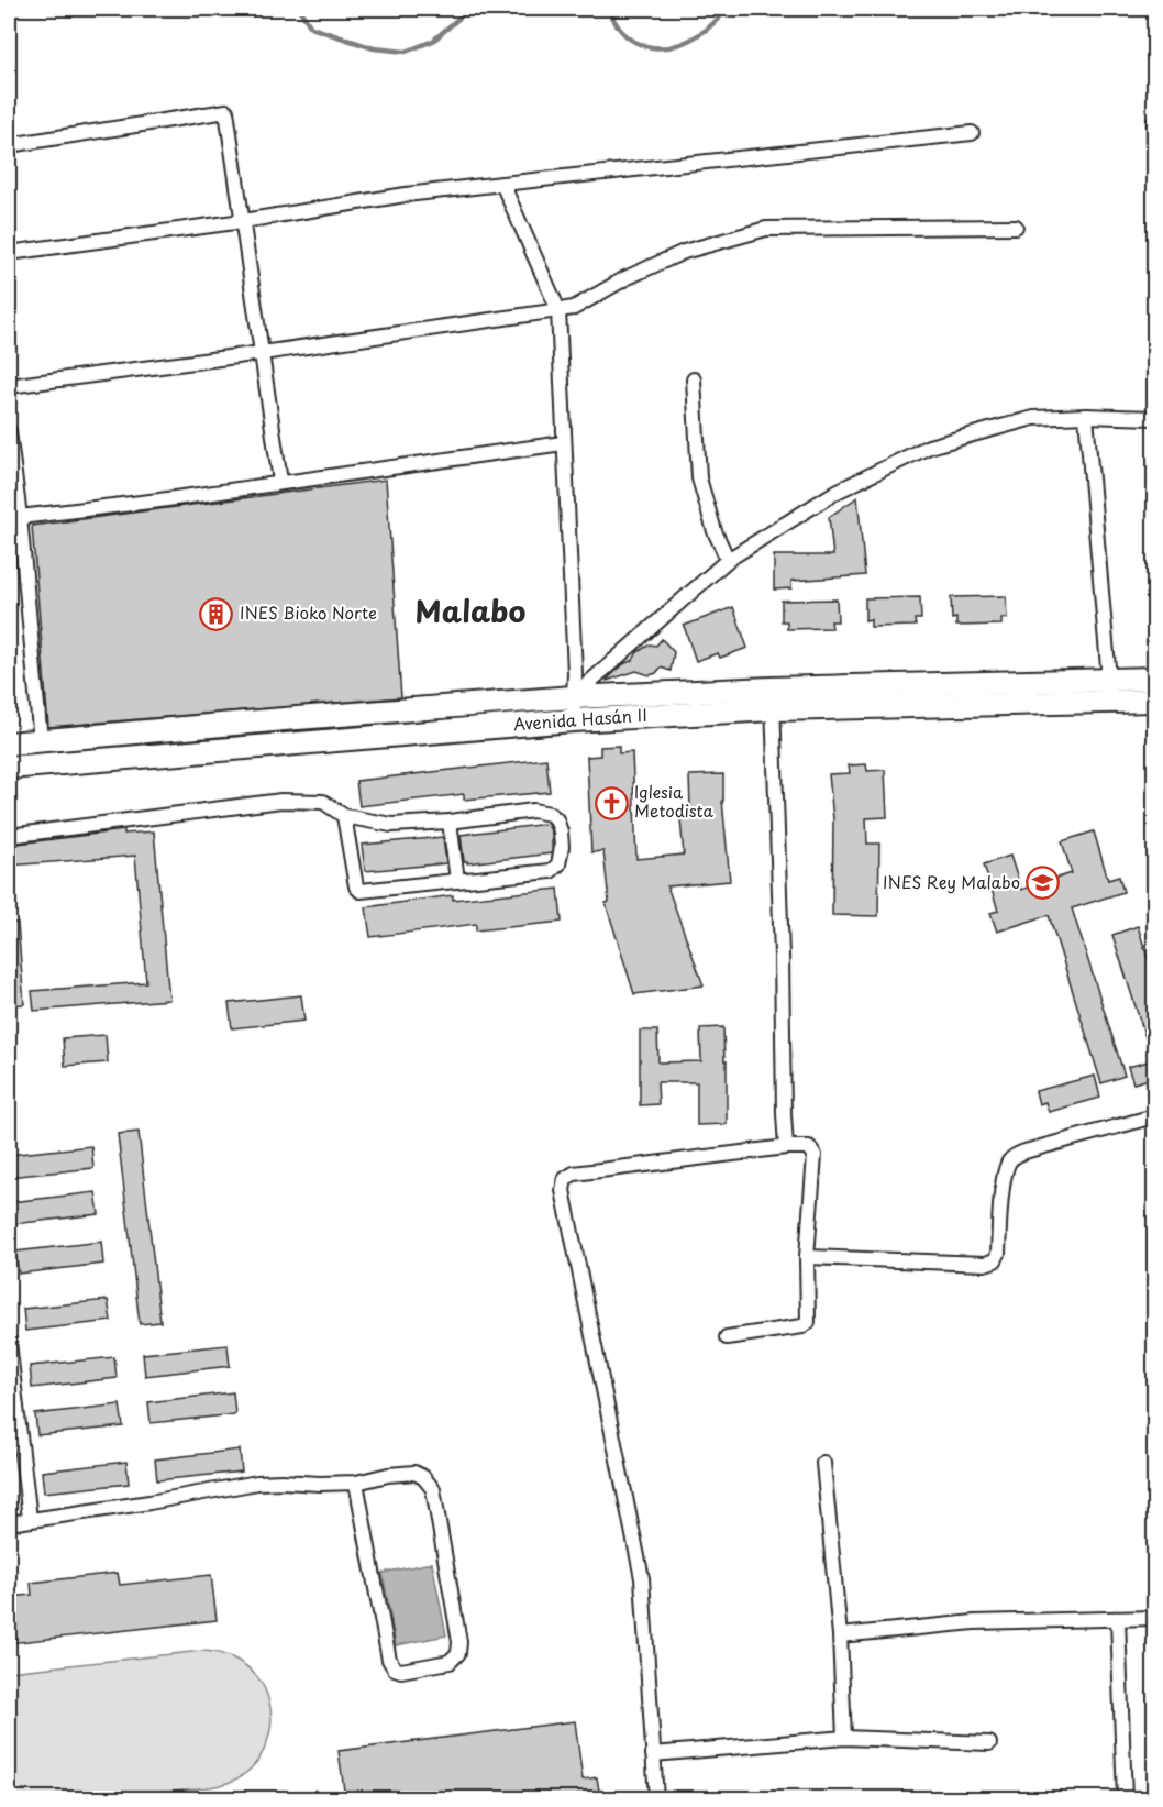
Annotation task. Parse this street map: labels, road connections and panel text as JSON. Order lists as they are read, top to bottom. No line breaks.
{"streets":{"main road":["Avenida Hasán II"]},"districts":["Malabo"],"places":{"building":["INES Bioko Norte"],"church":["Iglesia Metodista"],"school or university":["INES Rey Malabo"]}}
